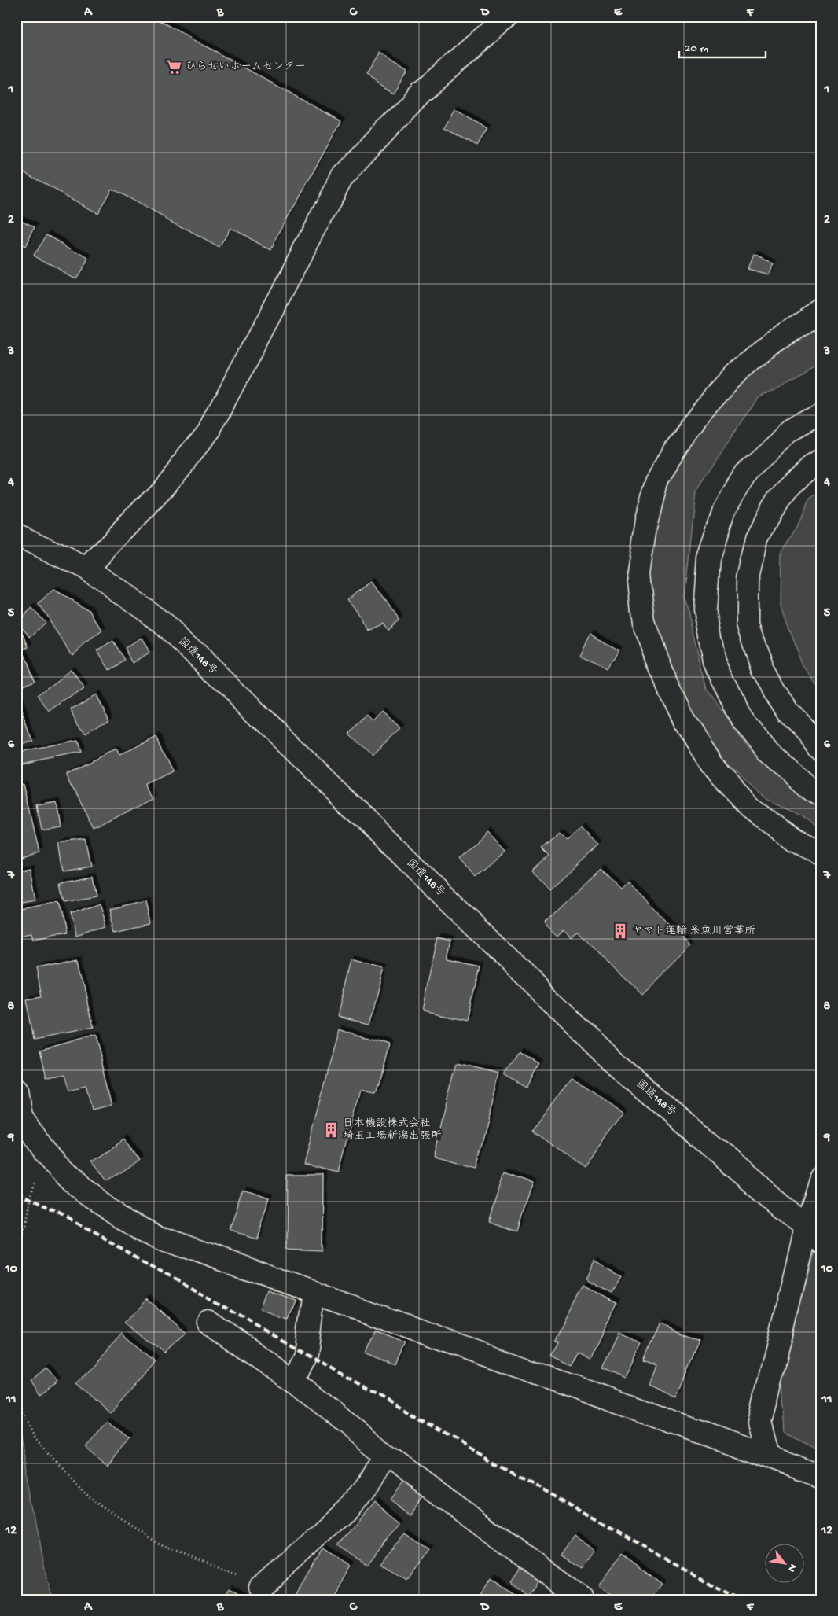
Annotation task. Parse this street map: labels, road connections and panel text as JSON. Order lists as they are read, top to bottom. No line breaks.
{"streets":{"main road":["国道148号"]},"places":{"supermarket":["ひらせいホームセンター"],"building":["ヤマト運輸 糸魚川営業所","日本機設株式会社 埼玉工場新潟出張所"]},"scale_bar":"20 m","north":"bottom right","grid":{"columns":["A","B","C","D","E","F"],"rows":["1","2","3","4","5","6","7","8","9","10","11","12"]}}
